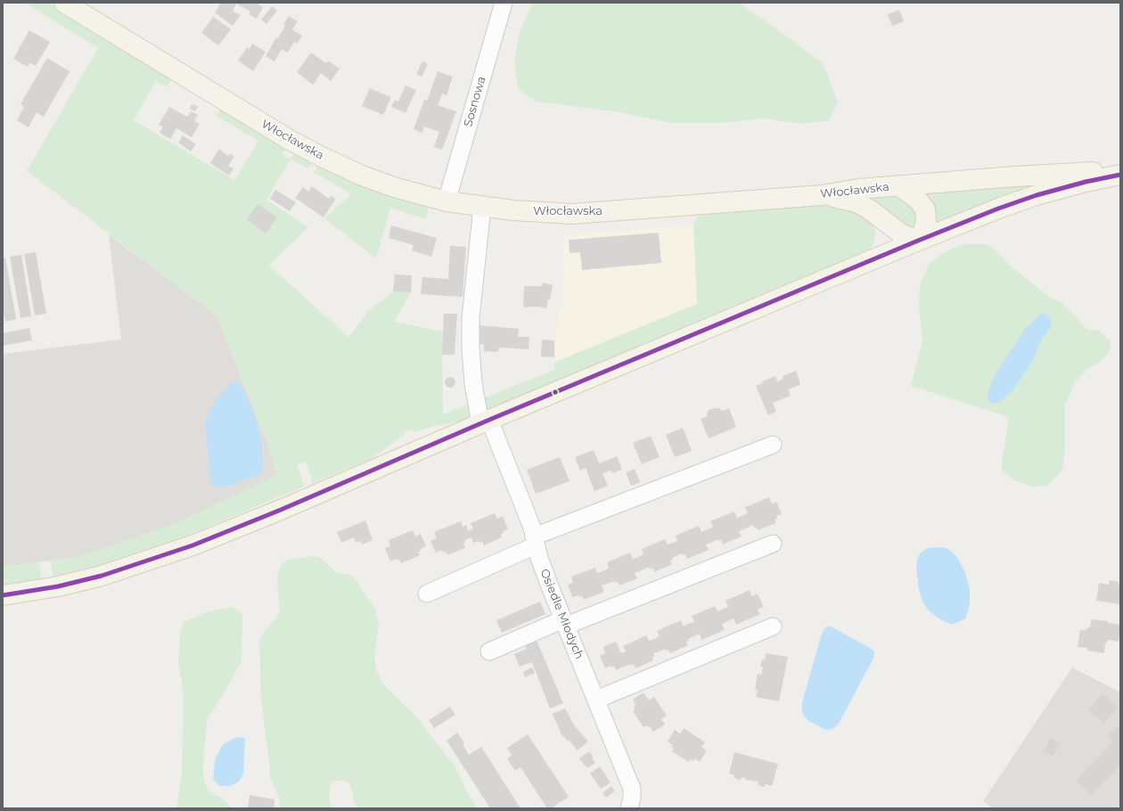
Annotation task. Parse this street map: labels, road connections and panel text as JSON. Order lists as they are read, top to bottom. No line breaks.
{"streets":{"main road":["Włocławska"],"street":["Sosnowa","Osiedle Młodych"]},"crossings":[["Sosnowa","Włocławska"],["Włocławska","Osiedle Młodych"]]}
